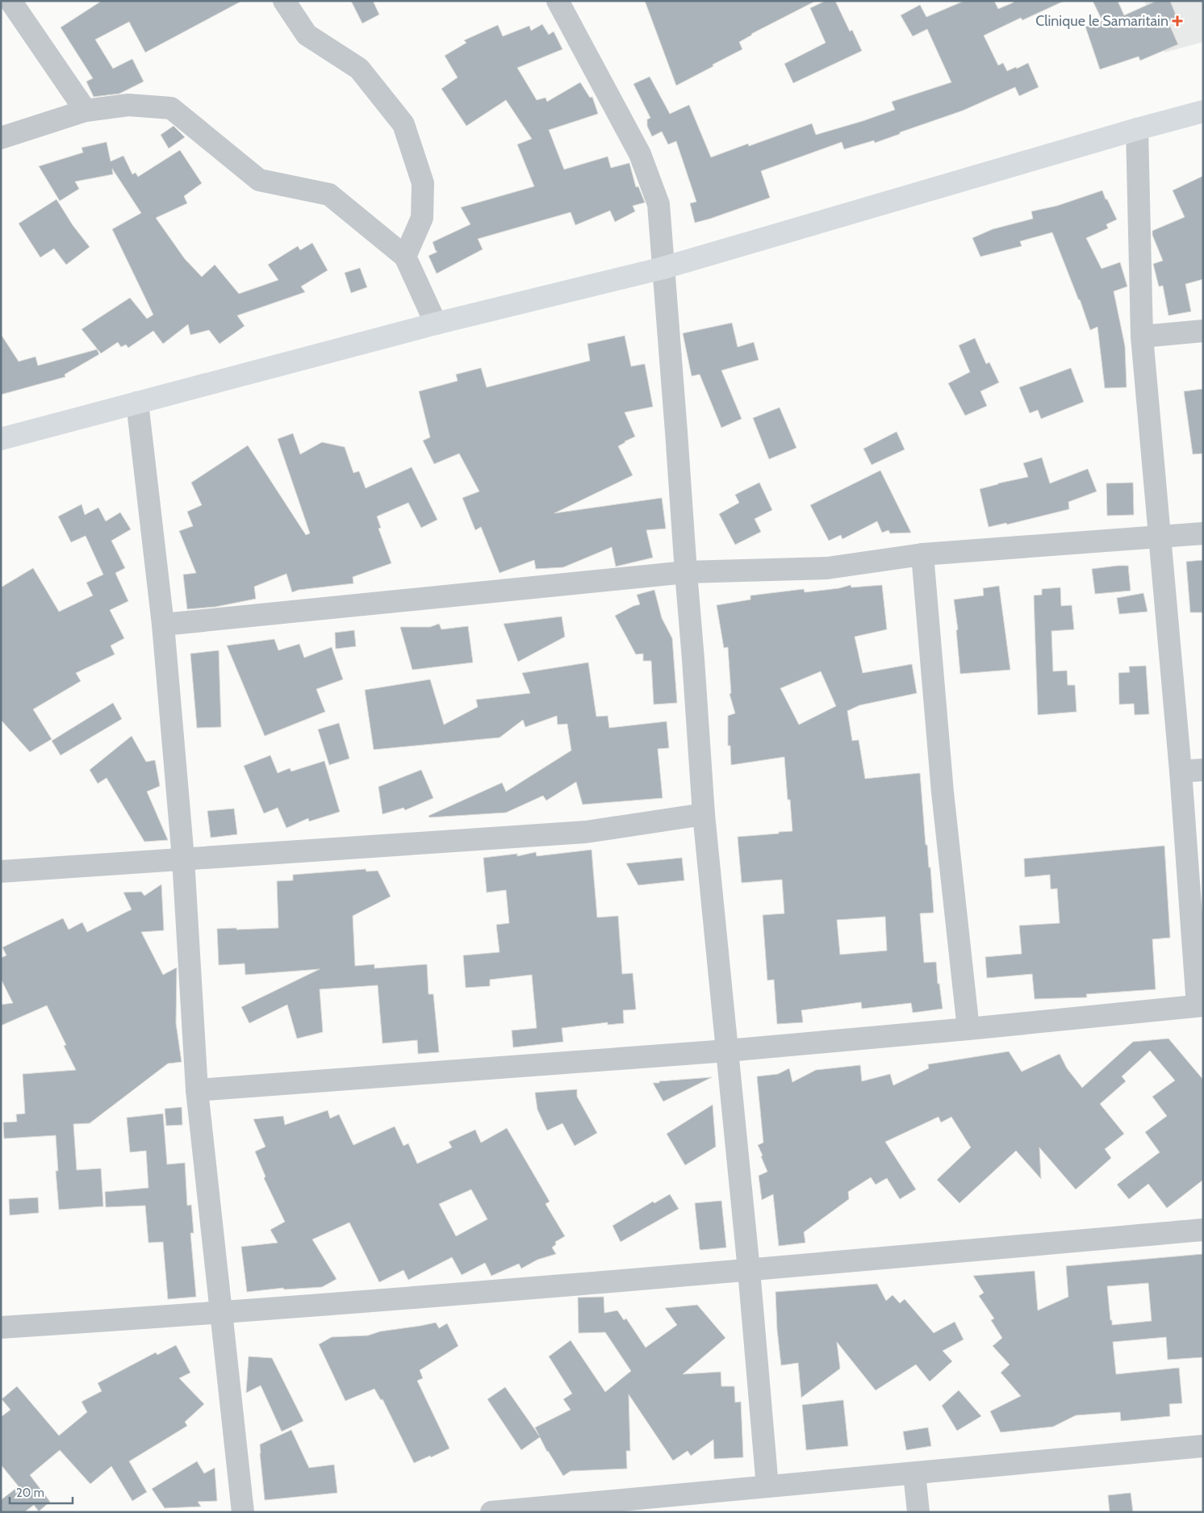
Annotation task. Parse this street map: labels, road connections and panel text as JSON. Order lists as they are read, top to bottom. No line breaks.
{"places":{"health":["Clinique le Samaritain"]},"scale_bar":"20 m"}
